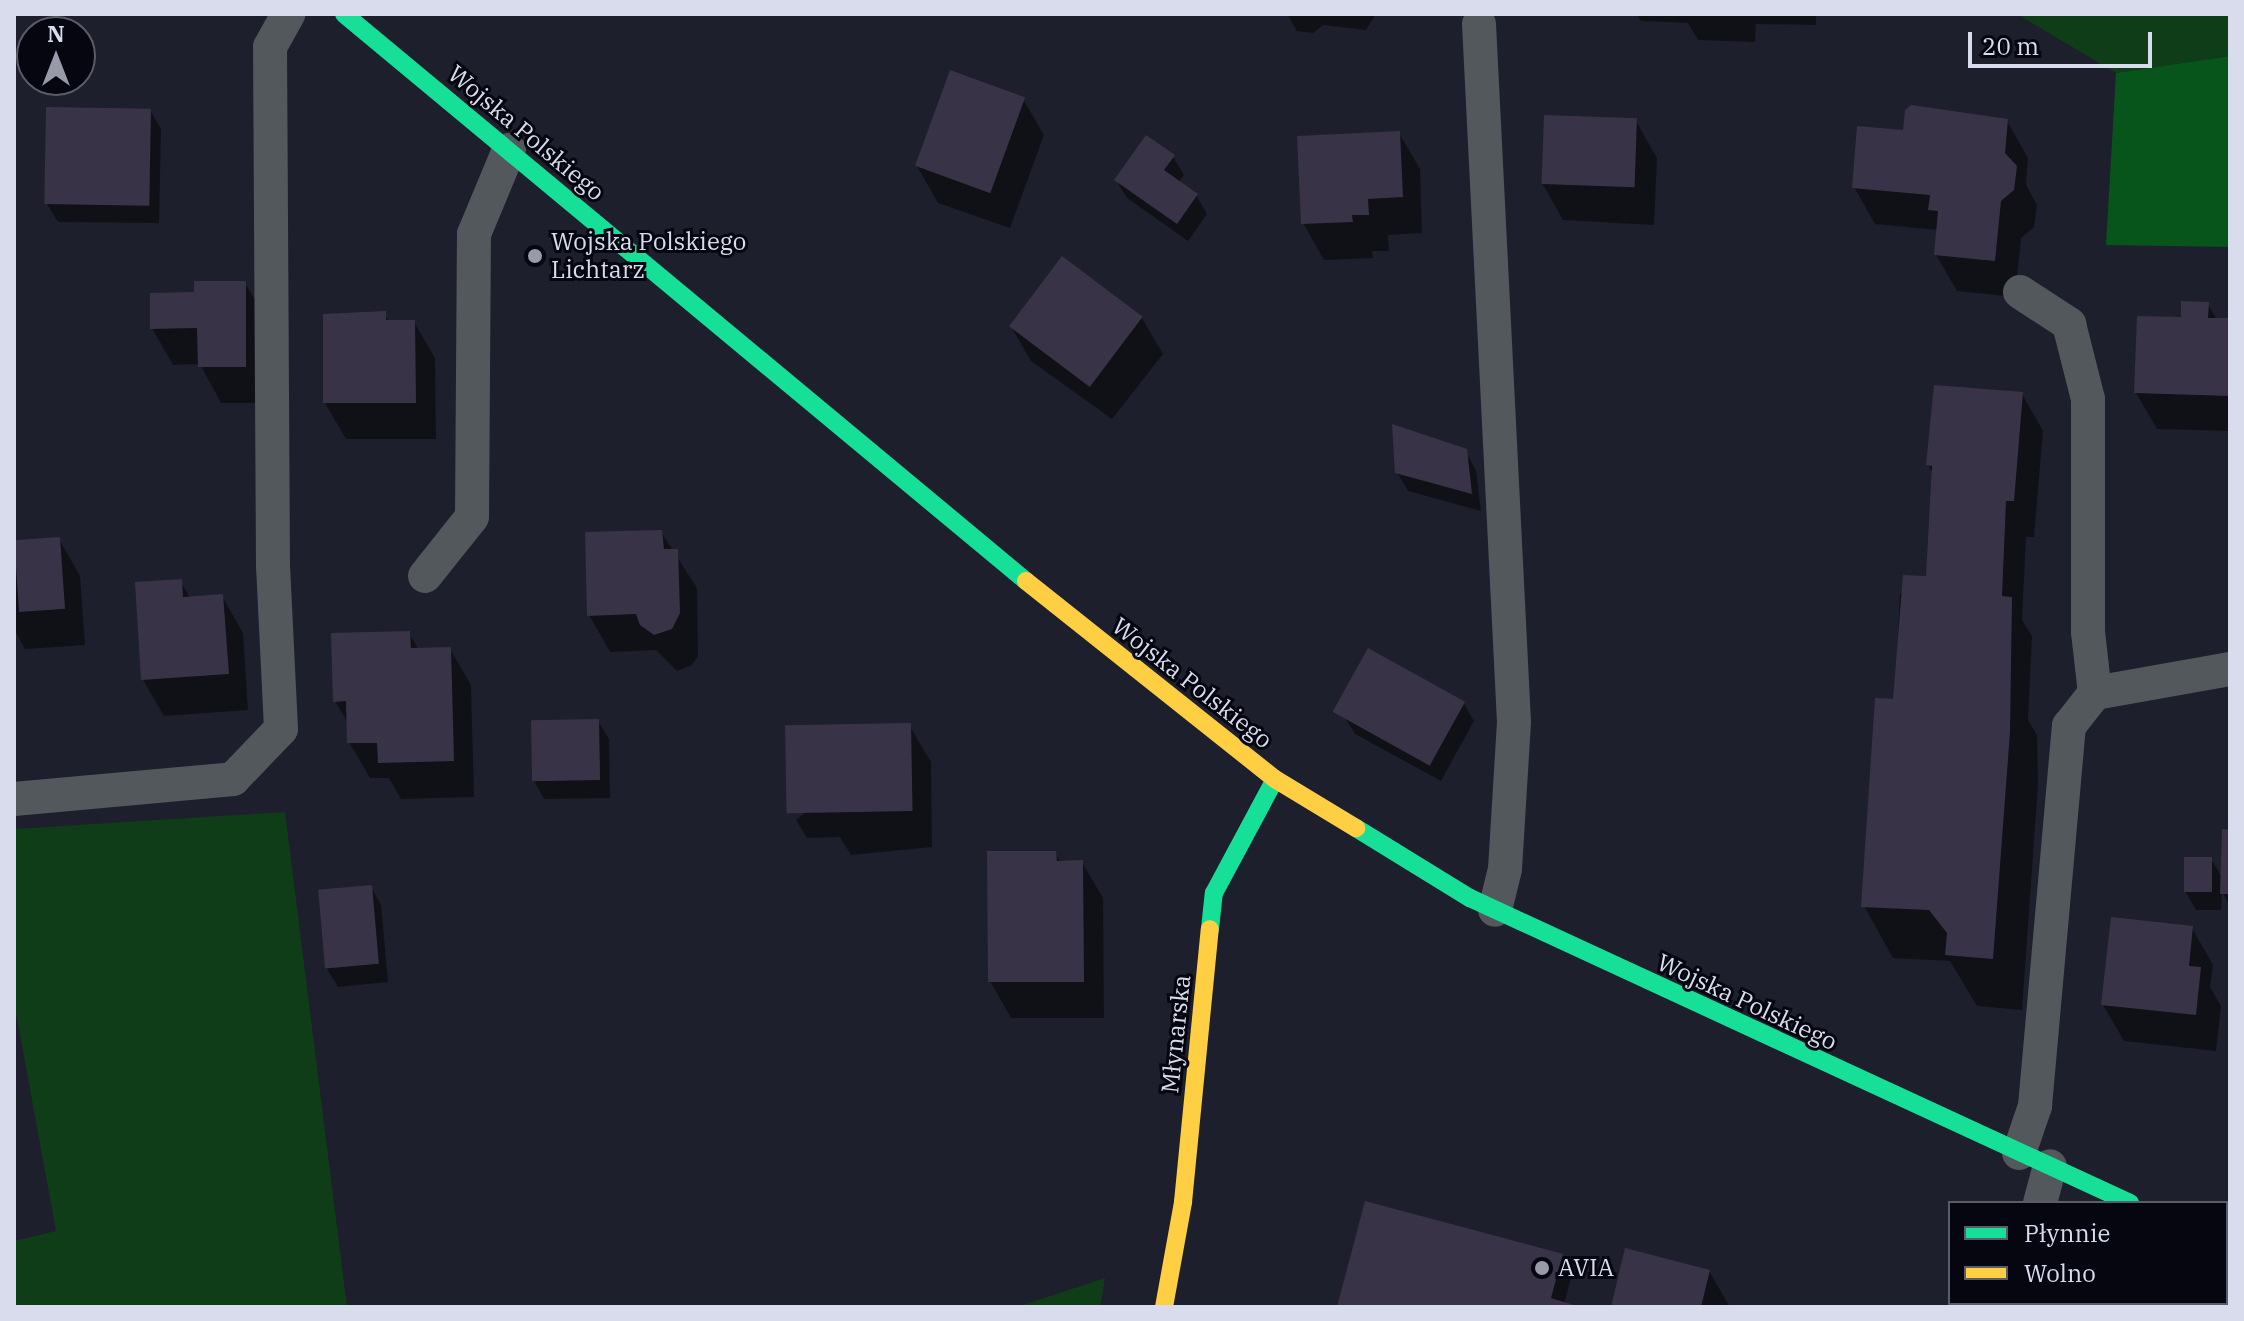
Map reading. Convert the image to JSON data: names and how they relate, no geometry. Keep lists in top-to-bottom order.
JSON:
{
  "streets": {
    "street": ["Wojska Polskiego", "Młynarska"]
  },
  "crossings": [
    ["Wojska Polskiego", "Młynarska"]
  ],
  "places": ["Wojska Polskiego Lichtarz", "AVIA"],
  "legend": ["Płynnie", "Wolno"],
  "scale_bar": "20 m",
  "north": "top"
}
